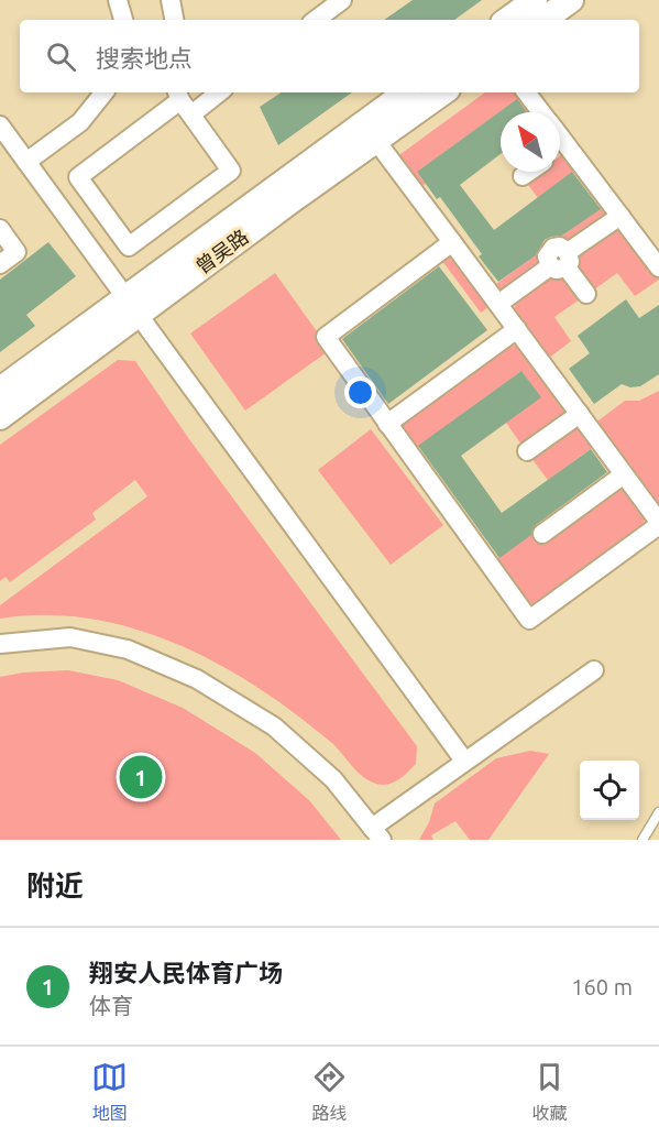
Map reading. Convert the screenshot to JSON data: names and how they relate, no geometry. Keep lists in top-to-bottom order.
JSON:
{
  "streets": {
    "street": ["曾吴路"]
  },
  "north": "top left",
  "page": {
    "search": "搜索地点",
    "pins": "1",
    "heading": "附近",
    "list": [
      {
        "mark": "1",
        "name": "翔安人民体育广场",
        "note": "体育",
        "value": "160 m"
      }
    ],
    "nav": ["地图", "路线", "收藏"]
  }
}
